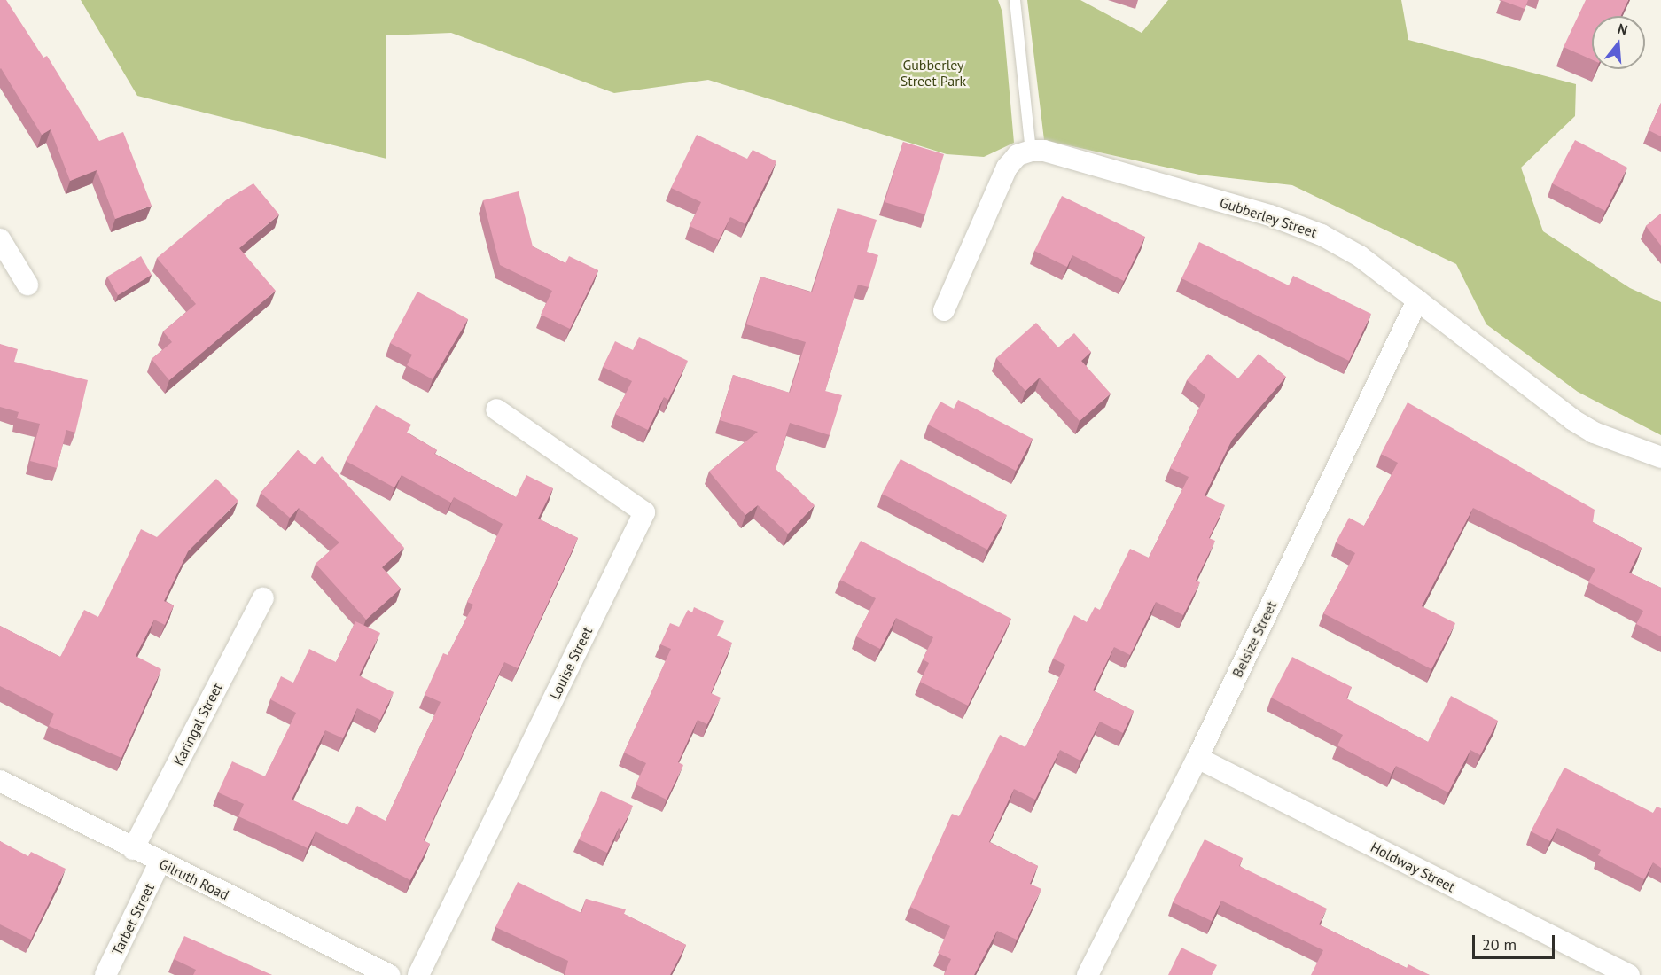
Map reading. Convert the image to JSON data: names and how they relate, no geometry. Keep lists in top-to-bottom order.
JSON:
{
  "streets": {
    "street": [
      "Gubberley Street",
      "Belsize Street",
      "Louise Street",
      "Karingal Street",
      "Holdway Street",
      "Gilruth Road",
      "Tarbet Street"
    ]
  },
  "crossings": [
    ["Gubberley Street", "Belsize Street"],
    ["Belsize Street", "Holdway Street"],
    ["Karingal Street", "Gilruth Road"],
    ["Gilruth Road", "Tarbet Street"]
  ],
  "parks": ["Gubberley Street Park"],
  "scale_bar": "20 m",
  "north": "top"
}
